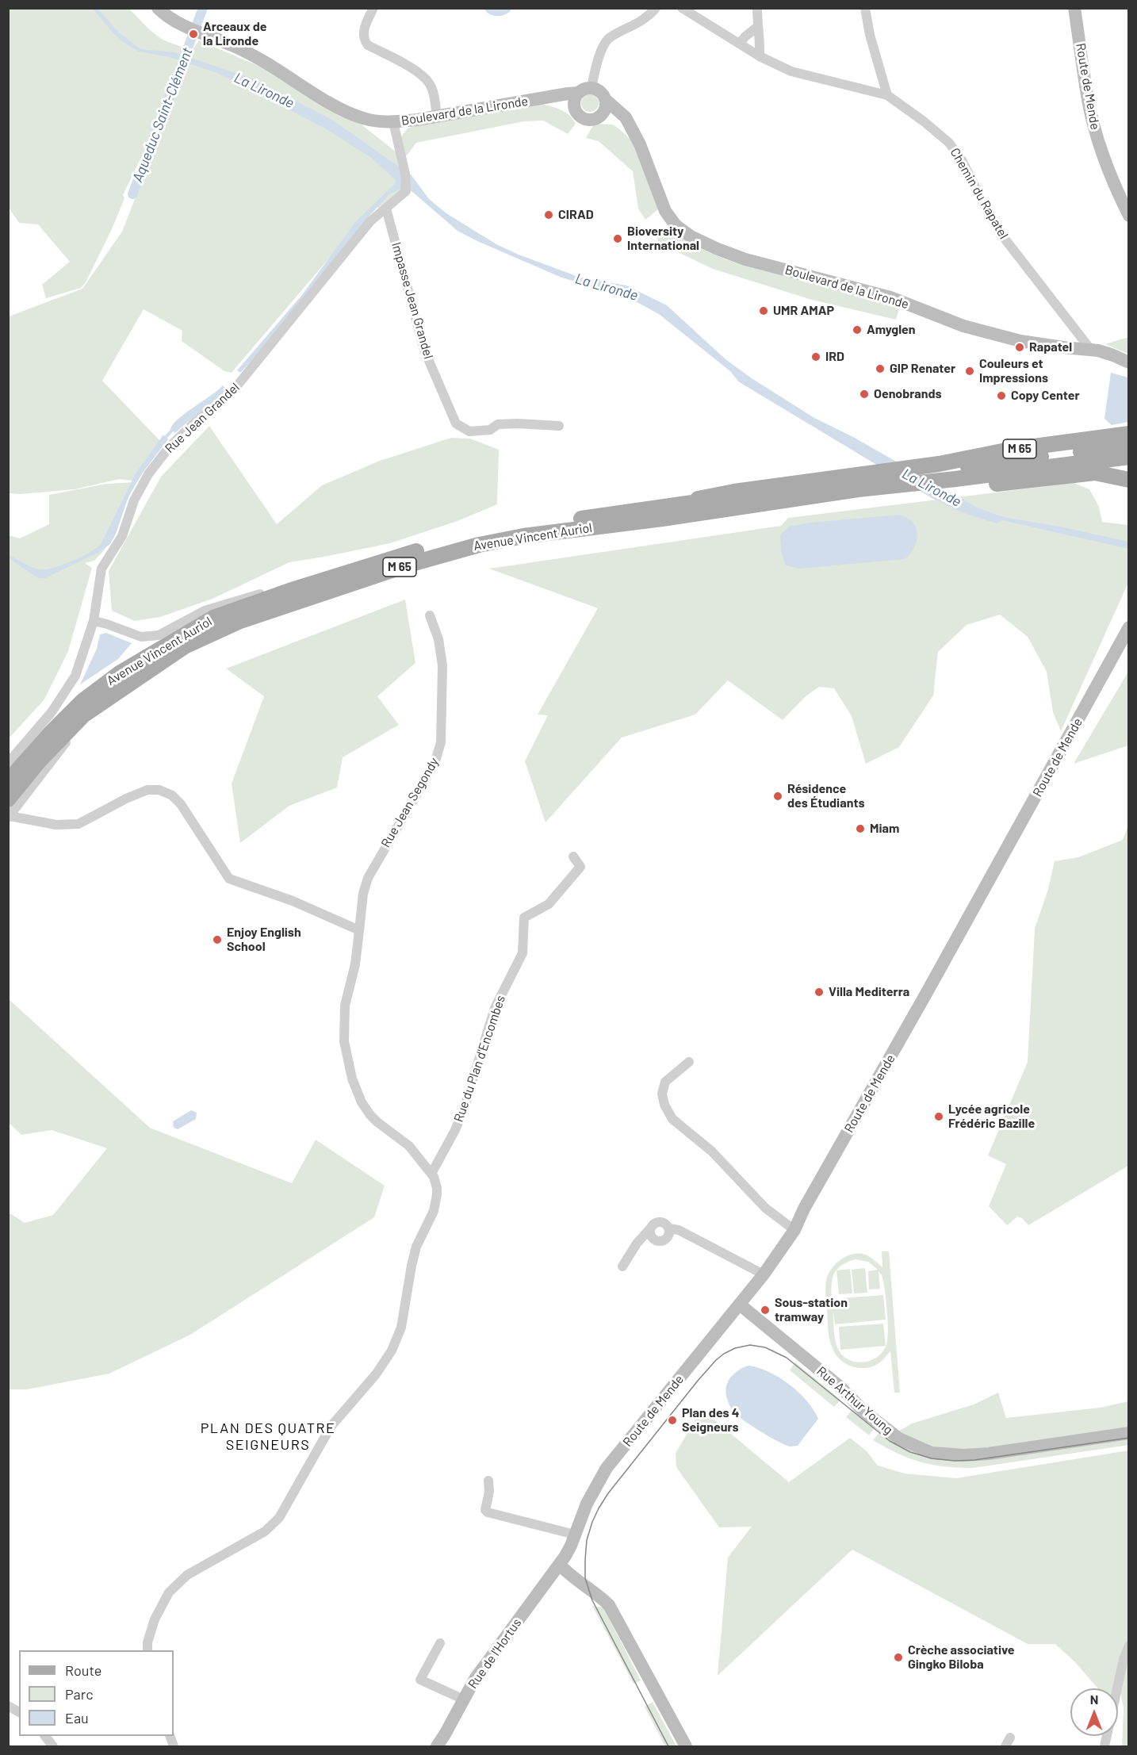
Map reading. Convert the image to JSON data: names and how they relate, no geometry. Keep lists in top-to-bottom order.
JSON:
{
  "streets": {
    "main road": ["M 65", "Avenue Vincent Auriol"],
    "street": [
      "Route de Mende",
      "Boulevard de la Lironde",
      "Chemin du Rapatel",
      "Impasse Jean Grandel",
      "Rue Jean Grandel",
      "Rue Jean Segondy",
      "Rue du Plan d'Encombes",
      "Rue Arthur Young",
      "Rue de l'Hortus"
    ]
  },
  "crossings": [
    ["Route de Mende", "Rue Arthur Young"],
    ["Route de Mende", "Rue de l'Hortus"],
    ["Boulevard de la Lironde", "Chemin du Rapatel"],
    ["Boulevard de la Lironde", "Rue Jean Grandel"],
    ["Impasse Jean Grandel", "Rue Jean Grandel"],
    ["Rue Jean Grandel", "Avenue Vincent Auriol"],
    ["M 65", "Avenue Vincent Auriol"],
    ["Rue Jean Segondy", "Rue du Plan d'Encombes"]
  ],
  "districts": ["PLAN DES QUATRE SEIGNEURS"],
  "water": ["La Lironde", "Aqueduc Saint-Clément"],
  "places": [
    "Arceaux de la Lironde",
    "CIRAD",
    "Bioversity International",
    "UMR AMAP",
    "Amyglen",
    "Rapatel",
    "IRD",
    "GIP Renater",
    "Couleurs et Impressions",
    "Oenobrands",
    "Copy Center",
    "Résidence des Étudiants",
    "Miam",
    "Enjoy English School",
    "Villa Mediterra",
    "Lycée agricole Frédéric Bazille",
    "Sous-station tramway",
    "Plan des 4 Seigneurs",
    "Crèche associative Gingko Biloba"
  ],
  "legend": ["Route", "Parc", "Eau"],
  "north": "top"
}
